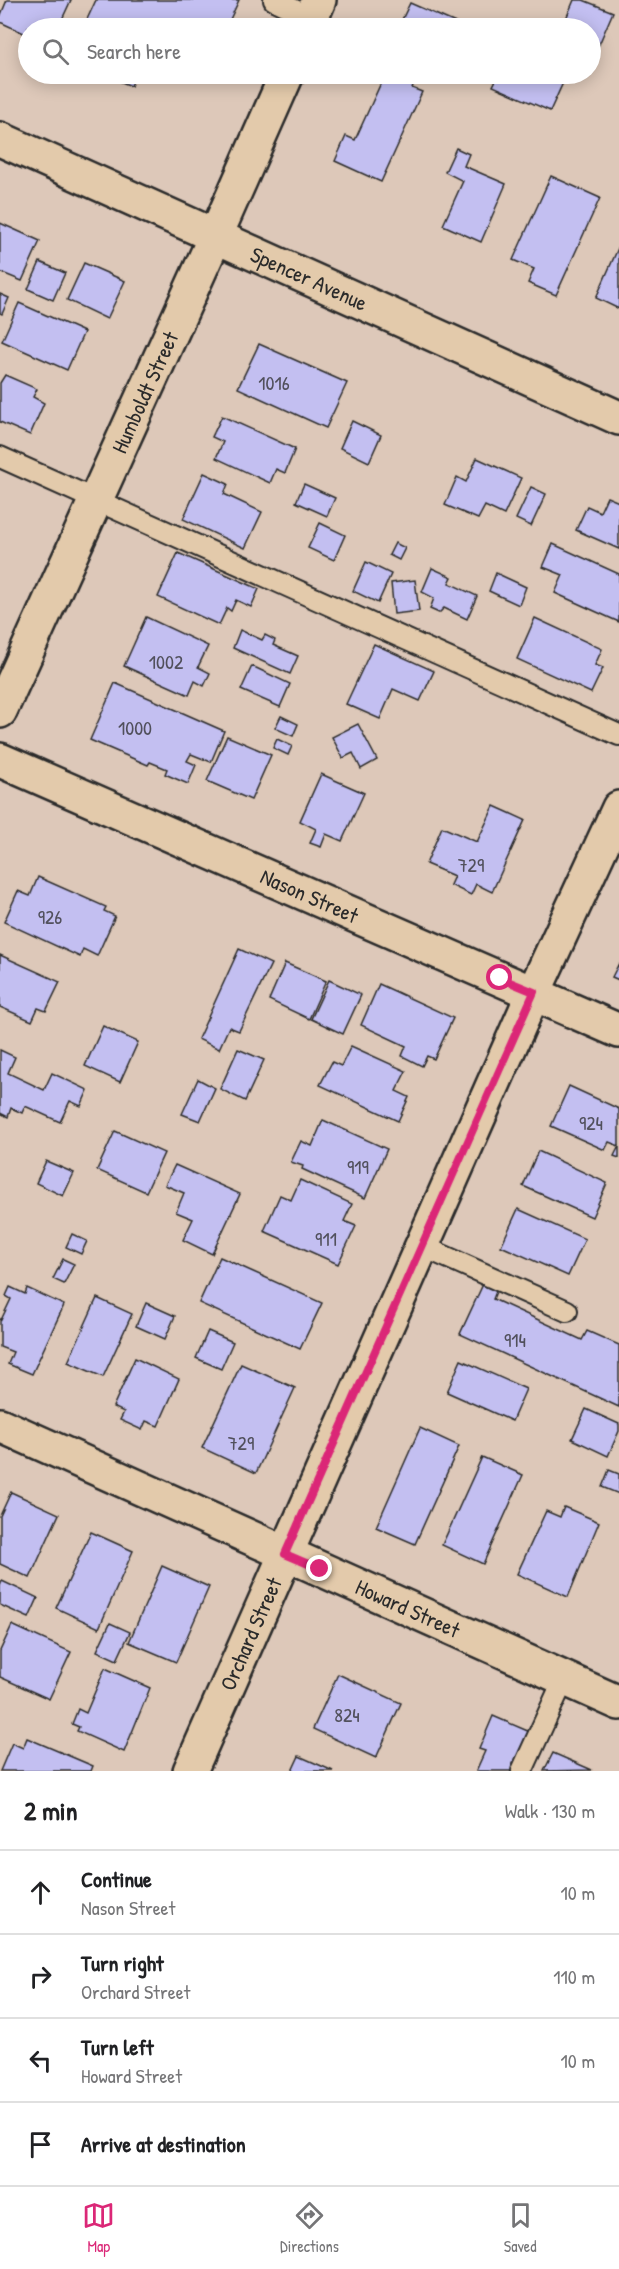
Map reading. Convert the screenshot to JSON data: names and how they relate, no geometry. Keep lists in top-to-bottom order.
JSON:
{
  "streets": {
    "street": [
      "Spencer Avenue",
      "Humboldt Street",
      "Nason Street",
      "Howard Street",
      "Orchard Street"
    ]
  },
  "crossings": [
    ["Spencer Avenue", "Humboldt Street"],
    ["Nason Street", "Orchard Street"],
    ["Howard Street", "Orchard Street"]
  ],
  "house_numbers": [
    "1016",
    "1002",
    "1000",
    "729",
    "926",
    "924",
    "919",
    "911",
    "914",
    "729",
    "824"
  ],
  "page": {
    "search": "Search here",
    "heading": ["2 min", "Walk · 130 m"],
    "list": [
      ["Continue", "Nason Street", "10 m"],
      ["Turn right", "Orchard Street", "110 m"],
      ["Turn left", "Howard Street", "10 m"],
      "Arrive at destination"
    ],
    "nav": ["Map", "Directions", "Saved"]
  }
}
